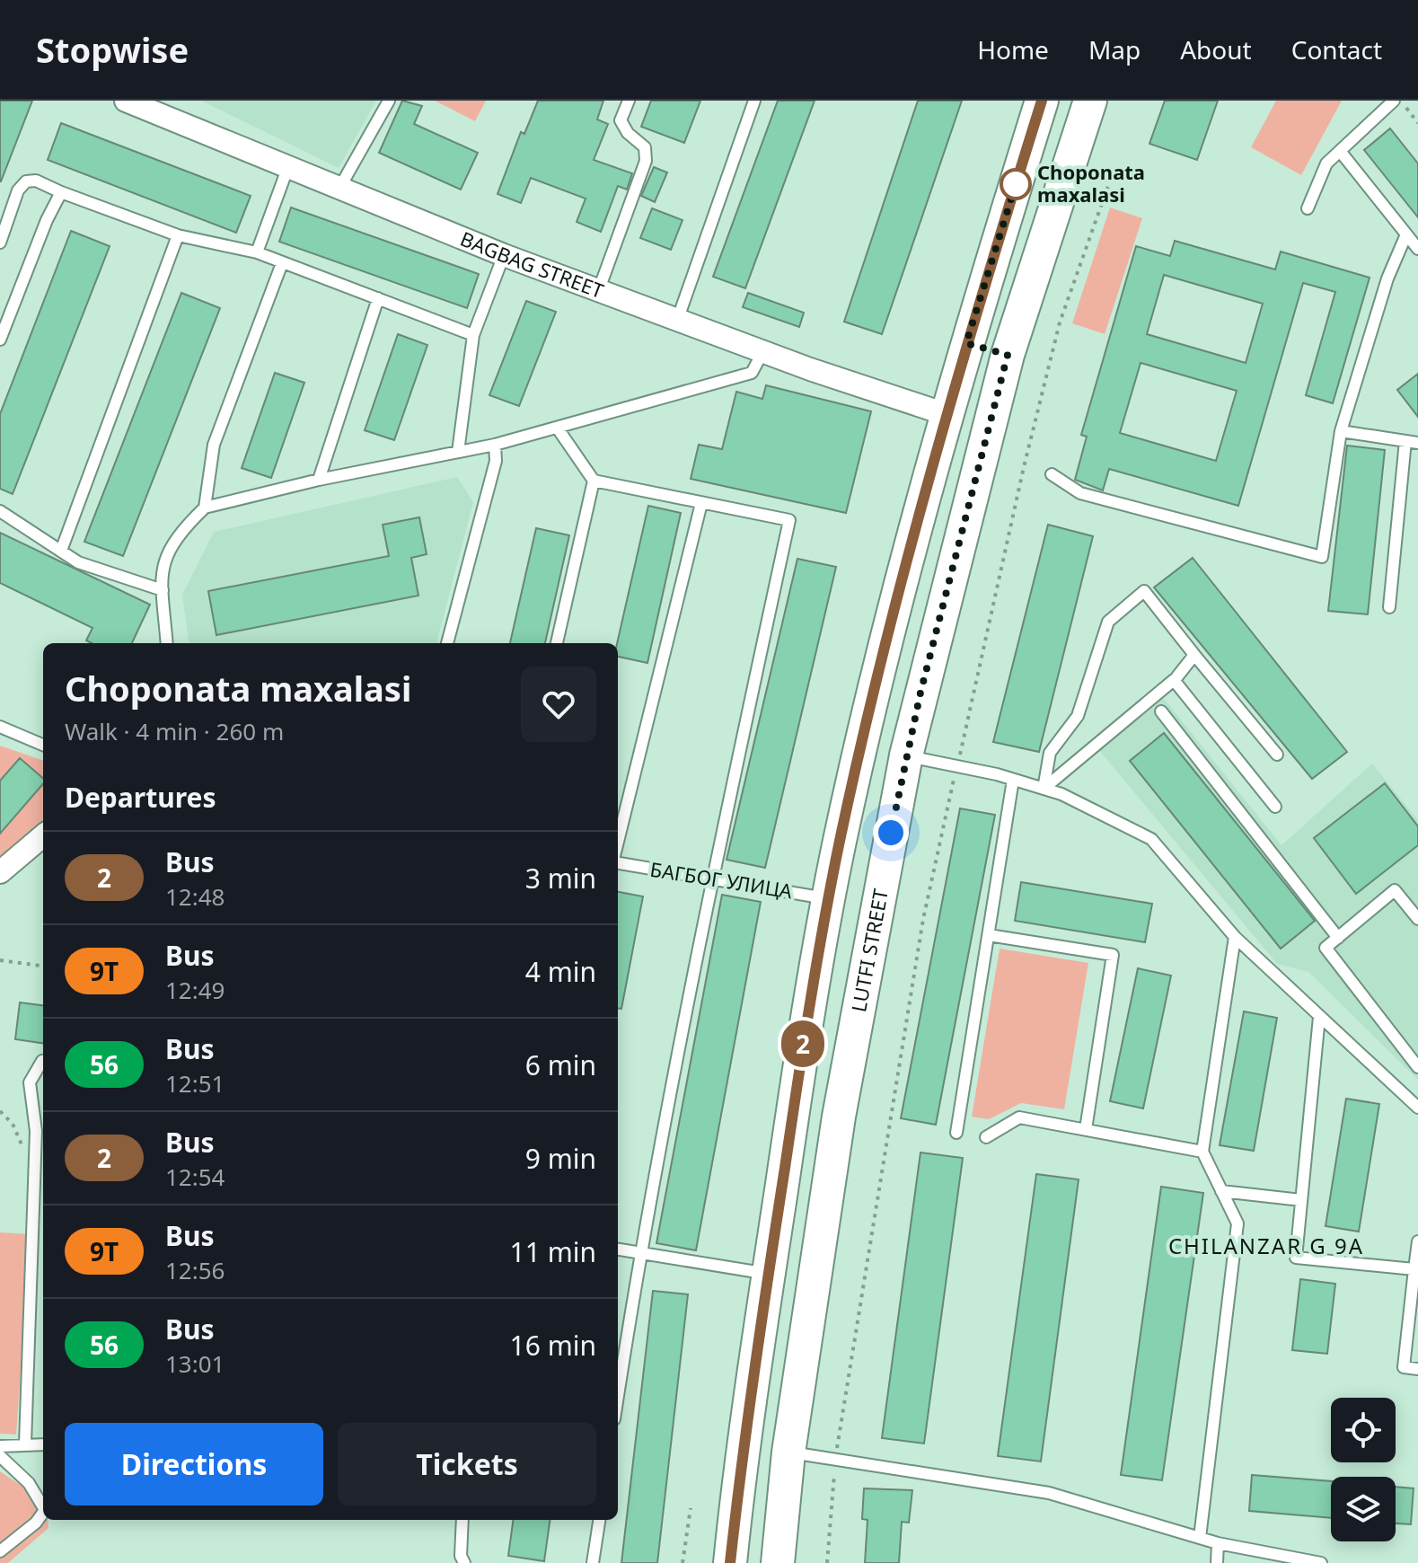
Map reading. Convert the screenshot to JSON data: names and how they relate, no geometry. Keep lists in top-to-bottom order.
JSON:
{
  "streets": {
    "main road": ["LUTFI STREET"],
    "street": ["BAGBAG STREET"],
    "lane": ["БАГБОГ УЛИЦА"]
  },
  "districts": ["CHILANZAR G 9A"],
  "places": ["Choponata maxalasi"],
  "lines": ["bus line 2"],
  "page": {
    "header": "Stopwise",
    "nav": [
      "Home",
      "Map",
      "About",
      "Contact"
    ],
    "on_map": "2",
    "heading": [
      ["Choponata maxalasi", "Walk · 4 min · 260 m"],
      "Departures"
    ],
    "list": [
      {
        "mark": "2",
        "name": "Bus",
        "note": "12:48",
        "value": "3 min"
      },
      {
        "mark": "9Т",
        "name": "Bus",
        "note": "12:49",
        "value": "4 min"
      },
      {
        "mark": "56",
        "name": "Bus",
        "note": "12:51",
        "value": "6 min"
      },
      {
        "mark": "2",
        "name": "Bus",
        "note": "12:54",
        "value": "9 min"
      },
      {
        "mark": "9Т",
        "name": "Bus",
        "note": "12:56",
        "value": "11 min"
      },
      {
        "mark": "56",
        "name": "Bus",
        "note": "13:01",
        "value": "16 min"
      }
    ],
    "buttons": ["Directions", "Tickets"]
  }
}
